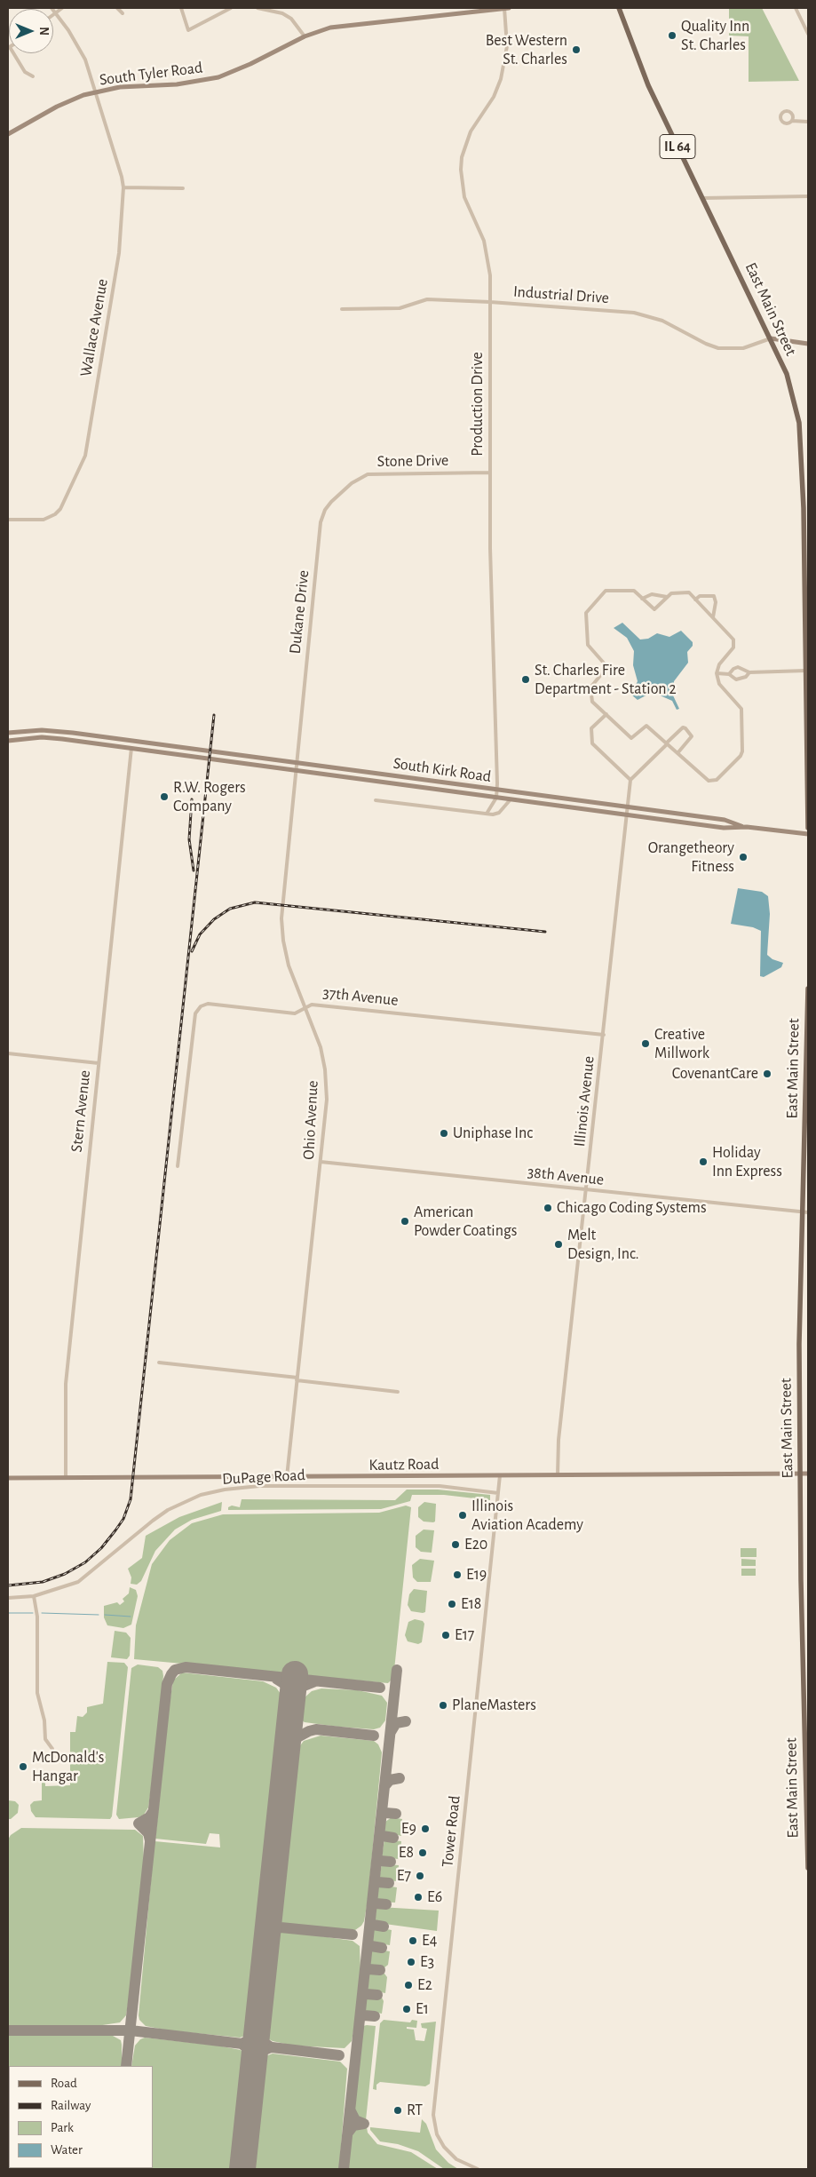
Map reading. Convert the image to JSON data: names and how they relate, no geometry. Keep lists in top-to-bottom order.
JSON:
{
  "streets": {
    "main road": [
      "South Tyler Road",
      "IL 64",
      "East Main Street",
      "South Kirk Road",
      "Kautz Road"
    ],
    "street": [
      "Industrial Drive",
      "Wallace Avenue",
      "Production Drive",
      "Stone Drive",
      "Dukane Drive",
      "37th Avenue",
      "Illinois Avenue",
      "Stern Avenue",
      "Ohio Avenue",
      "38th Avenue",
      "DuPage Road",
      "Tower Road"
    ]
  },
  "crossings": [
    ["South Tyler Road", "Wallace Avenue"],
    ["South Tyler Road", "Production Drive"],
    ["Industrial Drive", "East Main Street"],
    ["Industrial Drive", "Production Drive"],
    ["East Main Street", "38th Avenue"],
    ["East Main Street", "Kautz Road"],
    ["Production Drive", "Stone Drive"],
    ["Production Drive", "South Kirk Road"],
    ["Stone Drive", "Dukane Drive"],
    ["Dukane Drive", "South Kirk Road"],
    ["Dukane Drive", "Ohio Avenue"],
    ["South Kirk Road", "Illinois Avenue"],
    ["South Kirk Road", "Stern Avenue"],
    ["South Kirk Road", "Ohio Avenue"],
    ["37th Avenue", "Illinois Avenue"],
    ["37th Avenue", "Ohio Avenue"],
    ["Illinois Avenue", "38th Avenue"],
    ["Illinois Avenue", "Kautz Road"],
    ["Stern Avenue", "Kautz Road"],
    ["Ohio Avenue", "38th Avenue"],
    ["Ohio Avenue", "Kautz Road"],
    ["Kautz Road", "Tower Road"],
    ["DuPage Road", "Tower Road"]
  ],
  "places": [
    "Quality Inn St. Charles",
    "Best Western St. Charles",
    "St. Charles Fire Department - Station 2",
    "R.W. Rogers Company",
    "Orangetheory Fitness",
    "Creative Millwork",
    "CovenantCare",
    "Uniphase Inc",
    "Holiday Inn Express",
    "Chicago Coding Systems",
    "American Powder Coatings",
    "Melt Design, Inc.",
    "Illinois Aviation Academy",
    "E20",
    "E19",
    "E18",
    "E17",
    "PlaneMasters",
    "McDonald's Hangar",
    "E9",
    "E8",
    "E7",
    "E6",
    "E4",
    "E3",
    "E2",
    "E1",
    "RT"
  ],
  "legend": [
    "Road",
    "Railway",
    "Park",
    "Water"
  ],
  "north": "right"
}
